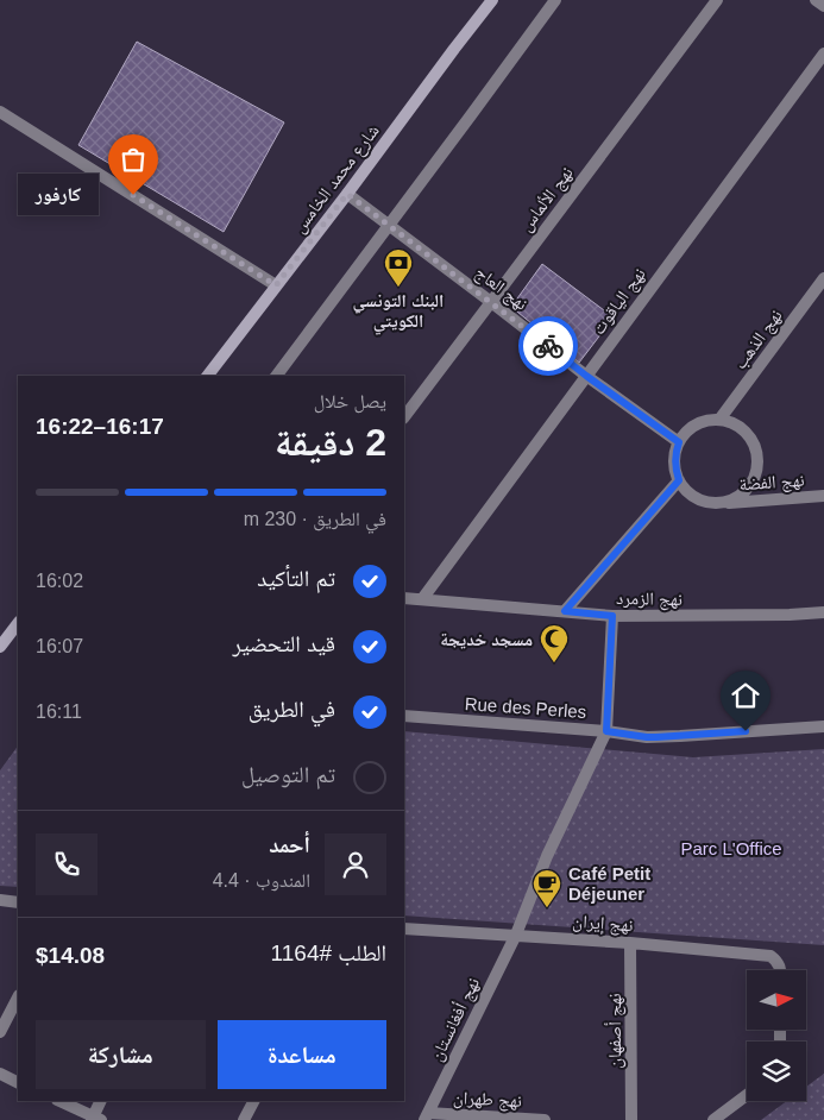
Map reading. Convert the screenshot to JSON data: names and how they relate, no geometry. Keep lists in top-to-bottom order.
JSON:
{
  "streets": {
    "main road": ["شارع محمد الخامس"],
    "street": [
      "نهج الألماس",
      "نهج العاج",
      "نهج الياقوت",
      "نهج الذهب",
      "نهج الفضة",
      "نهج الزمرد",
      "Rue des Perles",
      "نهج إيران",
      "نهج أفغانستان",
      "نهج أصفهان",
      "نهج طهران"
    ]
  },
  "crossings": [
    ["شارع محمد الخامس", "نهج العاج"],
    ["نهج الألماس", "نهج العاج"],
    ["نهج العاج", "نهج الياقوت"],
    ["نهج العاج", "نهج الذهب"],
    ["نهج العاج", "نهج الفضة"],
    ["نهج الياقوت", "نهج الزمرد"],
    ["نهج الذهب", "نهج الفضة"],
    ["Rue des Perles", "نهج أفغانستان"],
    ["نهج إيران", "نهج أفغانستان"],
    ["نهج إيران", "نهج أصفهان"],
    ["نهج أفغانستان", "نهج طهران"]
  ],
  "parks": ["Parc L'Office"],
  "places": {
    "other": ["كارفور"],
    "bank": ["البنك التونسي الكويتي"],
    "mosque": ["مسجد خديجة"],
    "cafe": ["Café Petit Déjeuner"]
  },
  "north": "right",
  "page": {
    "bubble": "كارفور",
    "heading": ["2 دقيقة", "يصل خلال", "16:17–16:22"],
    "panel": [
      "أحمد",
      "المندوب · 4.4",
      "الطلب #1164",
      "$14.08"
    ],
    "bar": "في الطريق · 230 m",
    "list": [
      ["تم التأكيد", "16:02"],
      ["قيد التحضير", "16:07"],
      ["في الطريق", "16:11"],
      "تم التوصيل"
    ],
    "buttons": ["مساعدة", "مشاركة"]
  }
}
